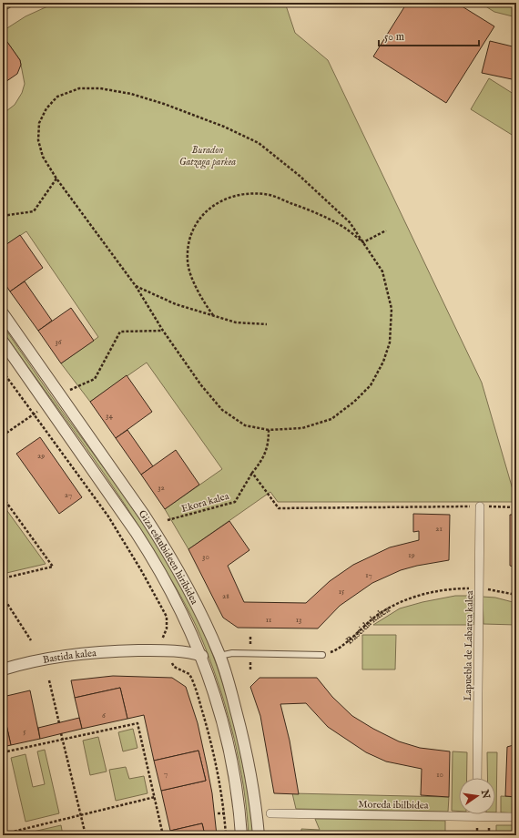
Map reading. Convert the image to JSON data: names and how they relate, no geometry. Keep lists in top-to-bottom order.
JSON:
{
  "streets": {
    "street": [
      "Giza eskubideen hiribidea",
      "Bastida kalea",
      "Lapuebla de Labarca kalea",
      "Moreda ibilbidea"
    ],
    "path": ["Ekora kalea"]
  },
  "crossings": [
    ["Giza eskubideen hiribidea", "Bastida kalea"],
    ["Bastida kalea", "Lapuebla de Labarca kalea"]
  ],
  "parks": ["Buradon Gatzaga parkea"],
  "house_numbers": [
    "36",
    "34",
    "29",
    "32",
    "27",
    "21",
    "19",
    "30",
    "17",
    "15",
    "28",
    "11",
    "13",
    "6",
    "5",
    "7",
    "10"
  ],
  "scale_bar": "50 m",
  "north": "right"
}
